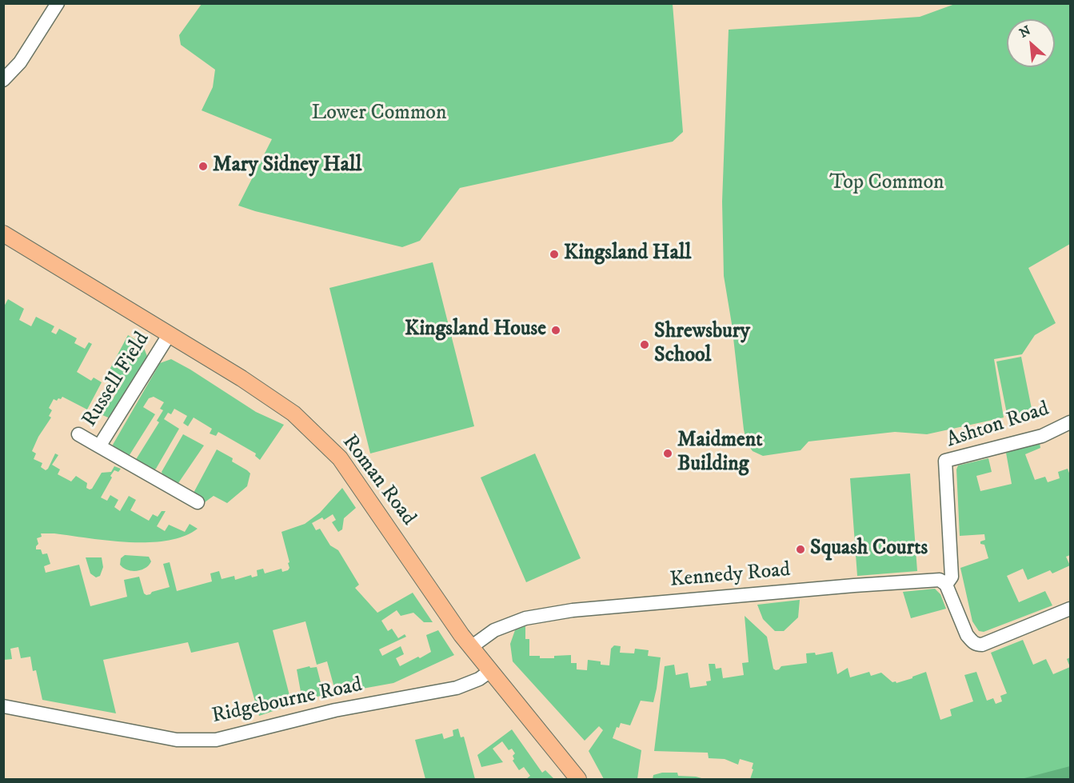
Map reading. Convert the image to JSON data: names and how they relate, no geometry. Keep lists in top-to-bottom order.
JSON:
{
  "streets": {
    "main road": ["Roman Road"],
    "street": [
      "Russell Field",
      "Ashton Road",
      "Kennedy Road",
      "Ridgebourne Road"
    ]
  },
  "crossings": [
    ["Russell Field", "Roman Road"],
    ["Ashton Road", "Kennedy Road"],
    ["Roman Road", "Kennedy Road"],
    ["Roman Road", "Ridgebourne Road"]
  ],
  "parks": ["Lower Common", "Top Common"],
  "places": [
    "Mary Sidney Hall",
    "Kingsland Hall",
    "Kingsland House",
    "Shrewsbury School",
    "Maidment Building",
    "Squash Courts"
  ],
  "north": "top left"
}
